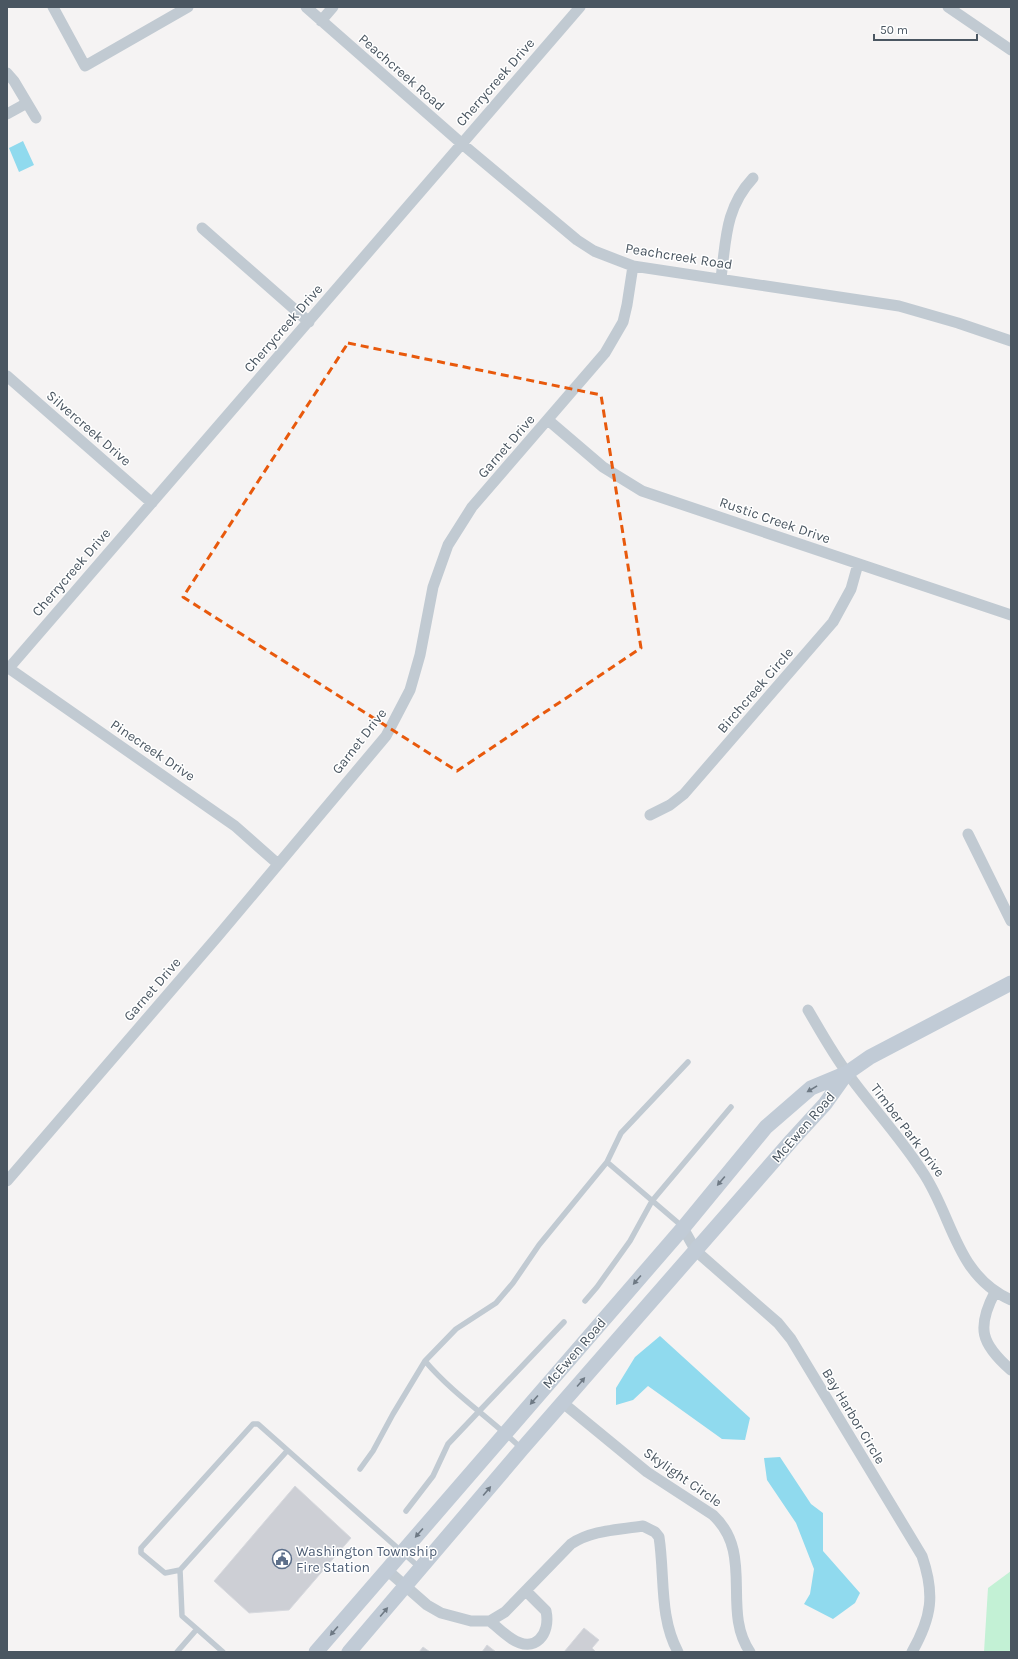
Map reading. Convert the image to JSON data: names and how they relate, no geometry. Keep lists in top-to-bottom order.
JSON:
{
  "streets": {
    "street": [
      "Peachcreek Road",
      "Cherrycreek Drive",
      "Silvercreek Drive",
      "Garnet Drive",
      "Rustic Creek Drive",
      "Birchcreek Circle",
      "Pinecreek Drive",
      "McEwen Road",
      "Timber Park Drive",
      "Bay Harbor Circle",
      "Skylight Circle"
    ]
  },
  "crossings": [
    ["Peachcreek Road", "Cherrycreek Drive"],
    ["Peachcreek Road", "Garnet Drive"],
    ["Cherrycreek Drive", "Silvercreek Drive"],
    ["Cherrycreek Drive", "Pinecreek Drive"],
    ["Garnet Drive", "Rustic Creek Drive"],
    ["Garnet Drive", "Pinecreek Drive"],
    ["Rustic Creek Drive", "Birchcreek Circle"],
    ["McEwen Road", "Timber Park Drive"],
    ["McEwen Road", "Bay Harbor Circle"],
    ["McEwen Road", "Skylight Circle"]
  ],
  "places": {
    "public building": ["Washington Township Fire Station"]
  },
  "scale_bar": "50 m"
}
